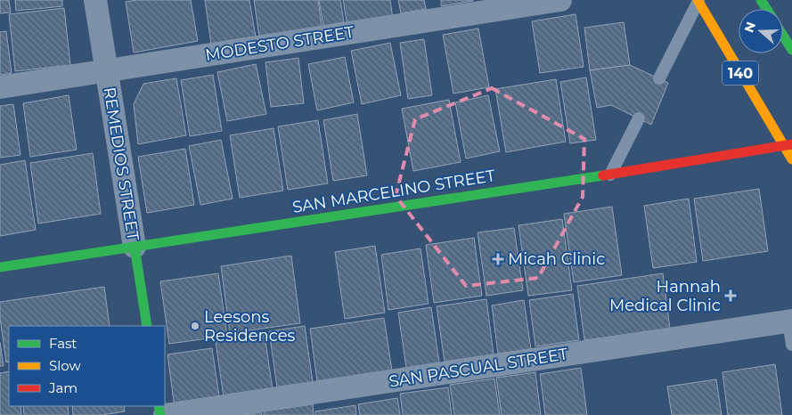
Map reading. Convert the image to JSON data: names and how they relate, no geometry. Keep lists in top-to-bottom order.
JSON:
{
  "streets": {
    "main road": ["140", "REMEDIOS STREET", "SAN MARCELINO STREET"],
    "street": ["MODESTO STREET", "SAN PASCUAL STREET"]
  },
  "crossings": [
    ["MODESTO STREET", "REMEDIOS STREET"],
    ["140", "SAN MARCELINO STREET"],
    ["REMEDIOS STREET", "SAN MARCELINO STREET"]
  ],
  "places": {
    "health": ["Micah Clinic", "Hannah Medical Clinic"],
    "other": ["Leesons Residences"]
  },
  "legend": ["Fast", "Slow", "Jam"],
  "north": "left"
}
